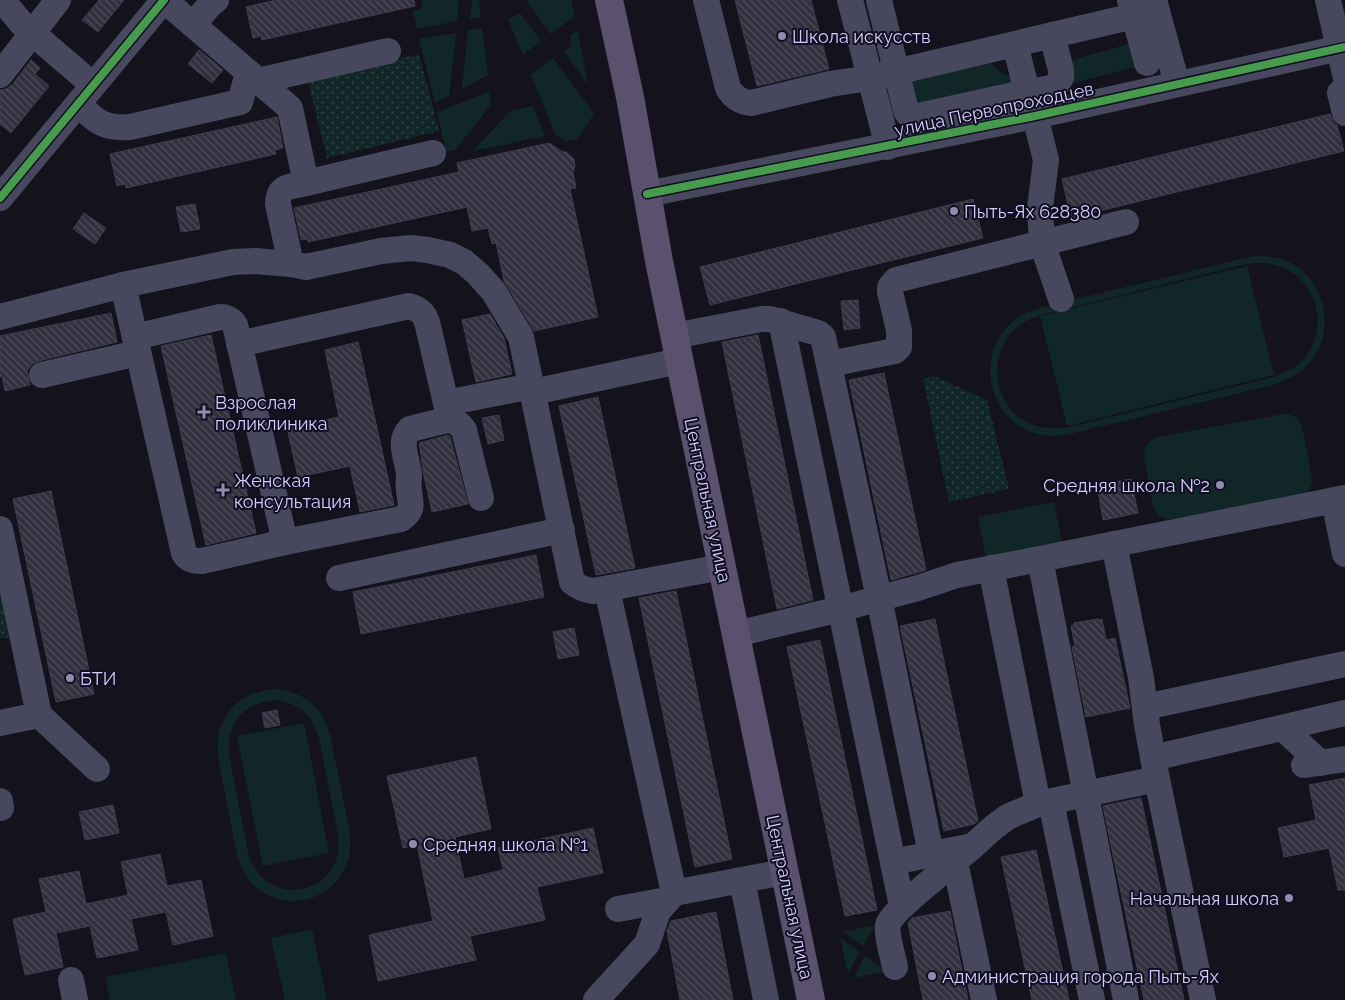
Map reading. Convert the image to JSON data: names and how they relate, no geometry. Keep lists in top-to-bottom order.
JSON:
{
  "streets": {
    "main road": ["Центральная улица"],
    "street": ["улица Первопроходцев"]
  },
  "crossings": [
    ["улица Первопроходцев", "Центральная улица"]
  ],
  "places": {
    "other": [
      "Школа искусств",
      "Пыть-Ях 628380",
      "Средняя школа №2",
      "БТИ",
      "Средняя школа №1",
      "Начальная школа",
      "Администрация города Пыть-Ях"
    ],
    "health": ["Взрослая поликлиника", "Женская консультация"]
  }
}
